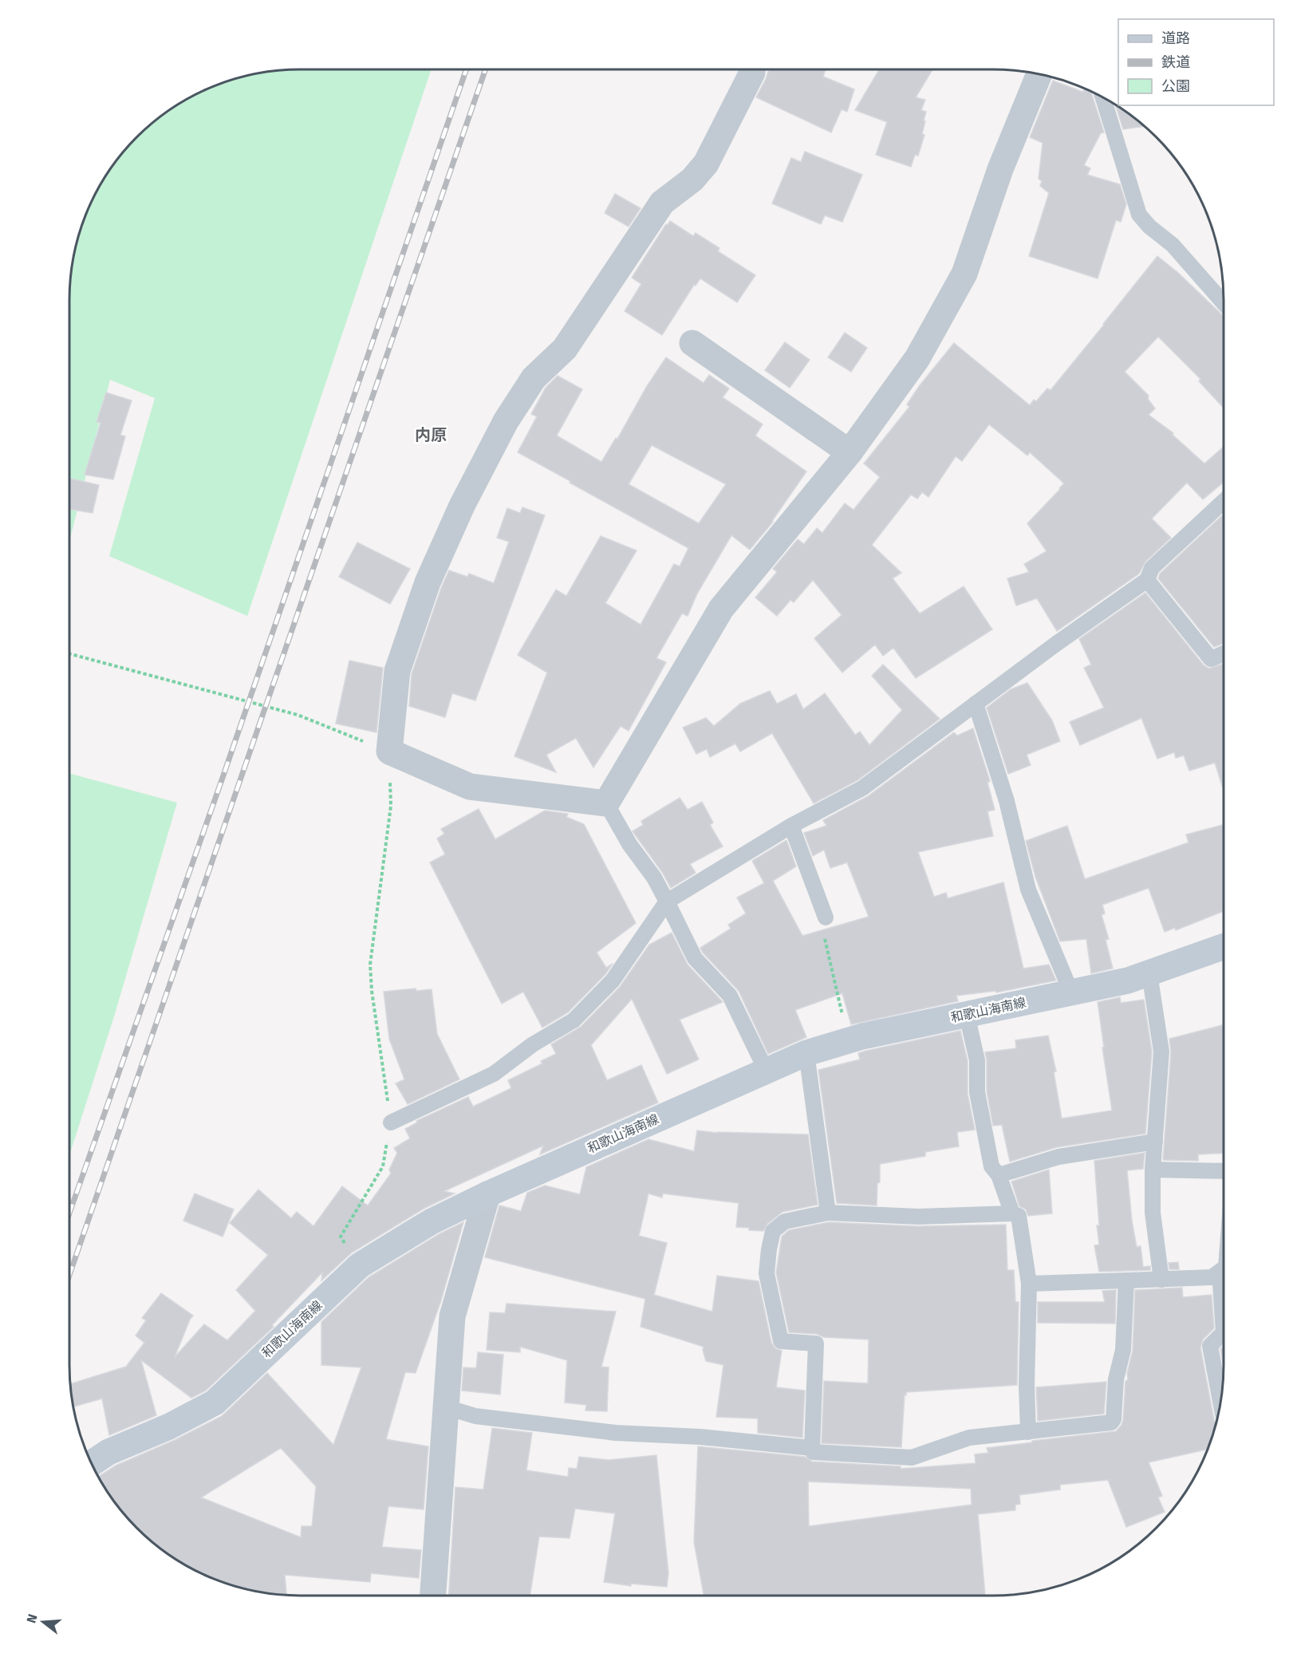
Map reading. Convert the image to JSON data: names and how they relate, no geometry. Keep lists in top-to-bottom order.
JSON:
{
  "streets": {
    "main road": ["和歌山海南線"]
  },
  "districts": ["内原"],
  "legend": ["道路", "鉄道", "公園"],
  "north": "left"
}
